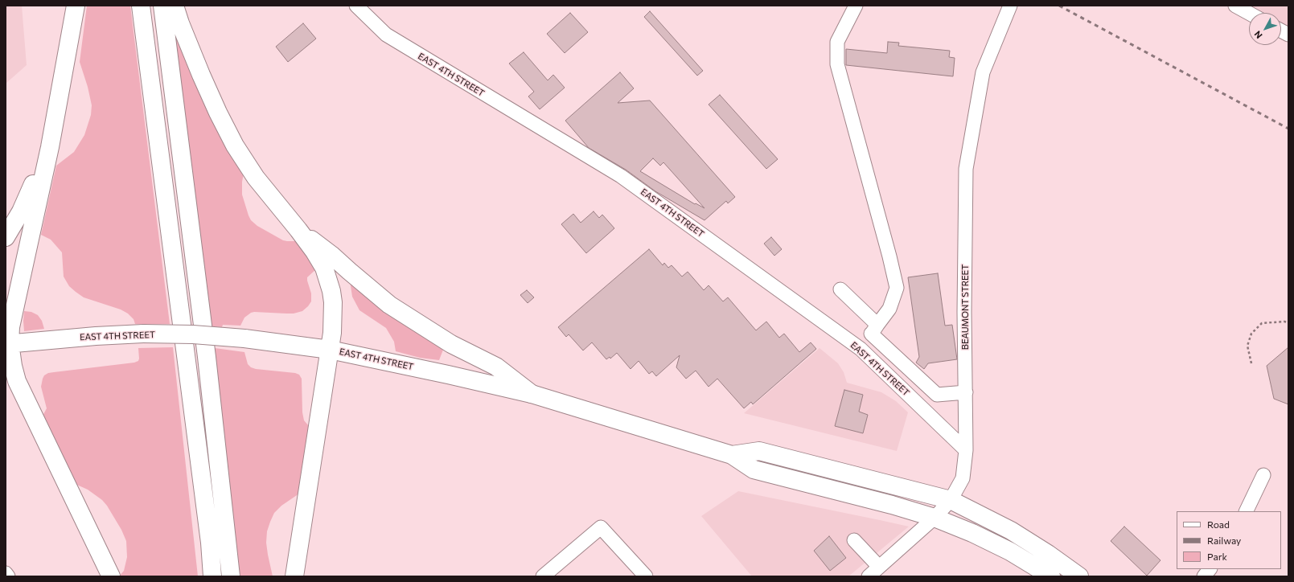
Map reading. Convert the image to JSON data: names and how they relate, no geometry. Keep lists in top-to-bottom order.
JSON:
{
  "streets": {
    "main road": ["EAST 4TH STREET"],
    "street": ["BEAUMONT STREET"]
  },
  "crossings": [
    ["EAST 4TH STREET", "BEAUMONT STREET"]
  ],
  "legend": ["Road", "Railway", "Park"],
  "north": "bottom left"
}
